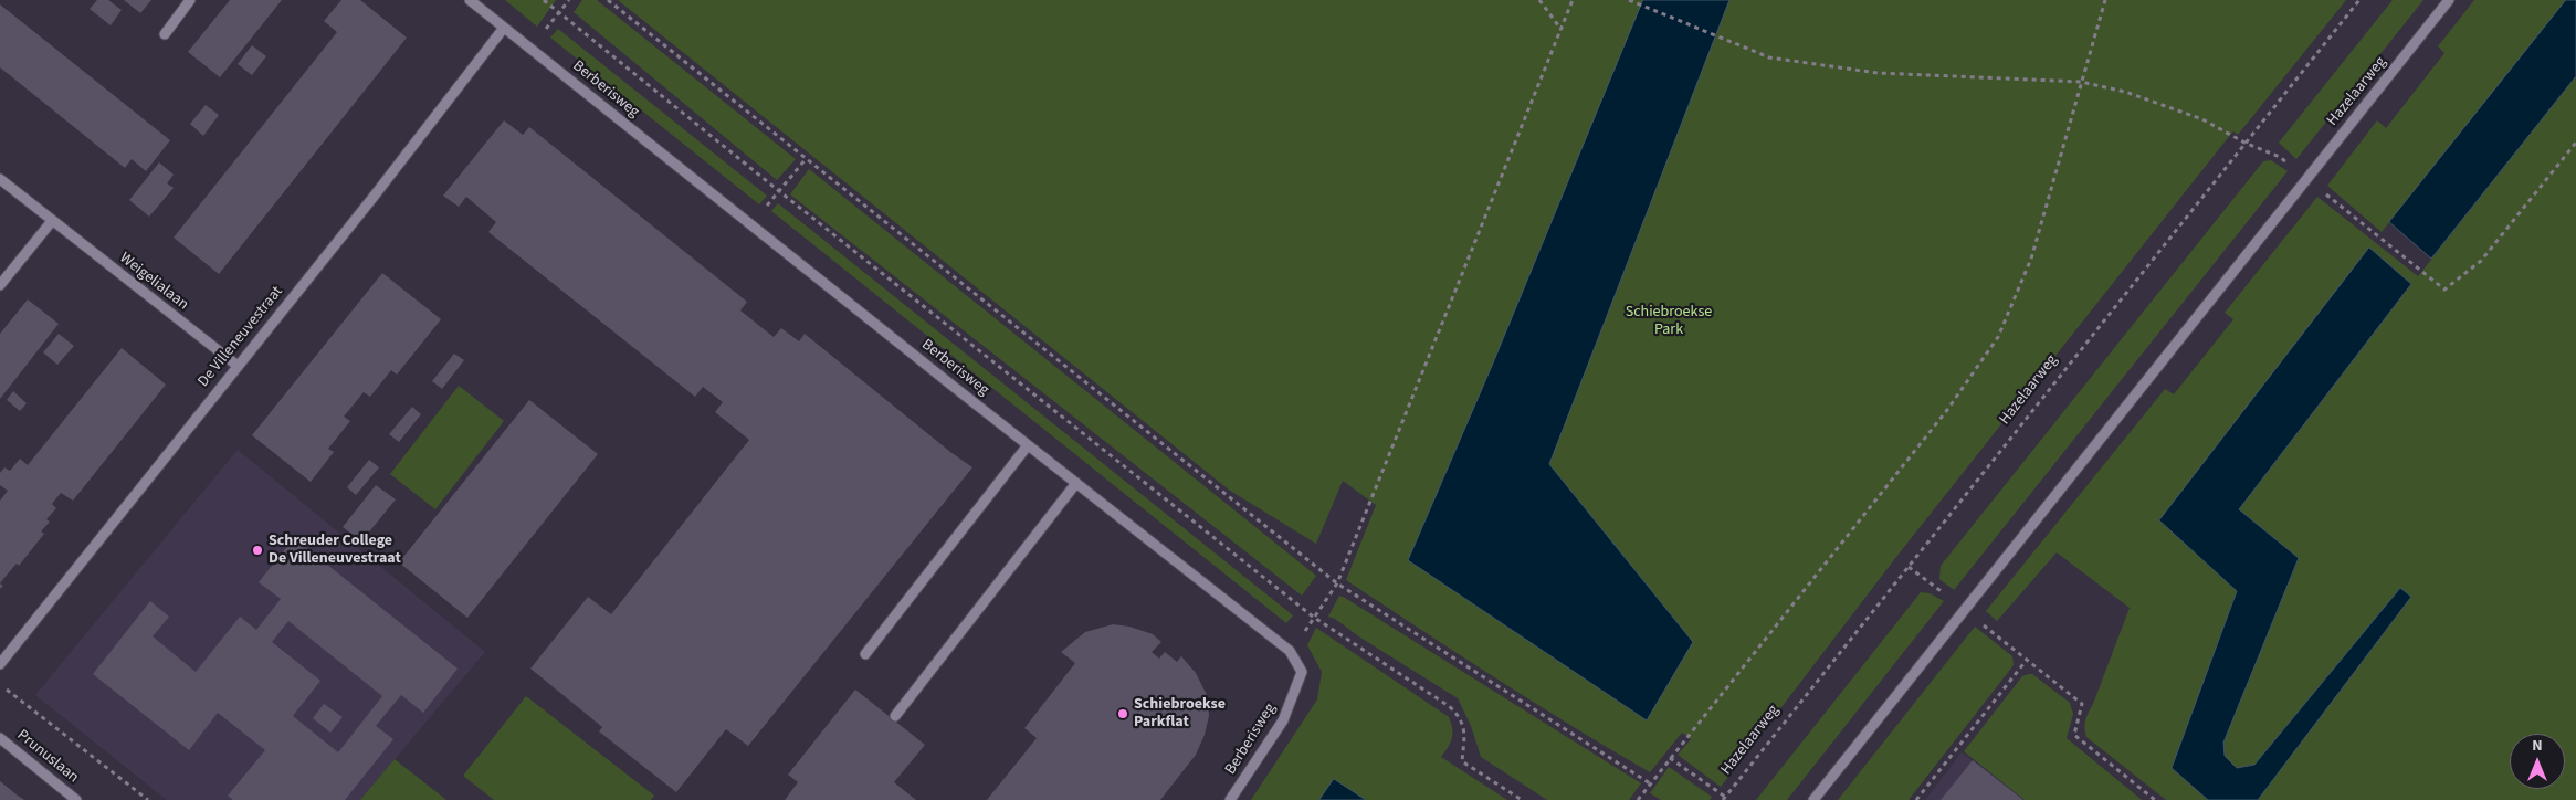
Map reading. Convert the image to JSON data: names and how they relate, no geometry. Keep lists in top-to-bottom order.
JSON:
{
  "streets": {
    "street": [
      "Berberisweg",
      "Hazelaarweg",
      "Weigelialaan",
      "De Villeneuvestraat",
      "Prunuslaan"
    ]
  },
  "crossings": [
    ["Berberisweg", "De Villeneuvestraat"],
    ["Weigelialaan", "De Villeneuvestraat"]
  ],
  "parks": ["Schiebroekse Park"],
  "places": ["Schreuder College De Villeneuvestraat", "Schiebroekse Parkflat"],
  "north": "top"
}
